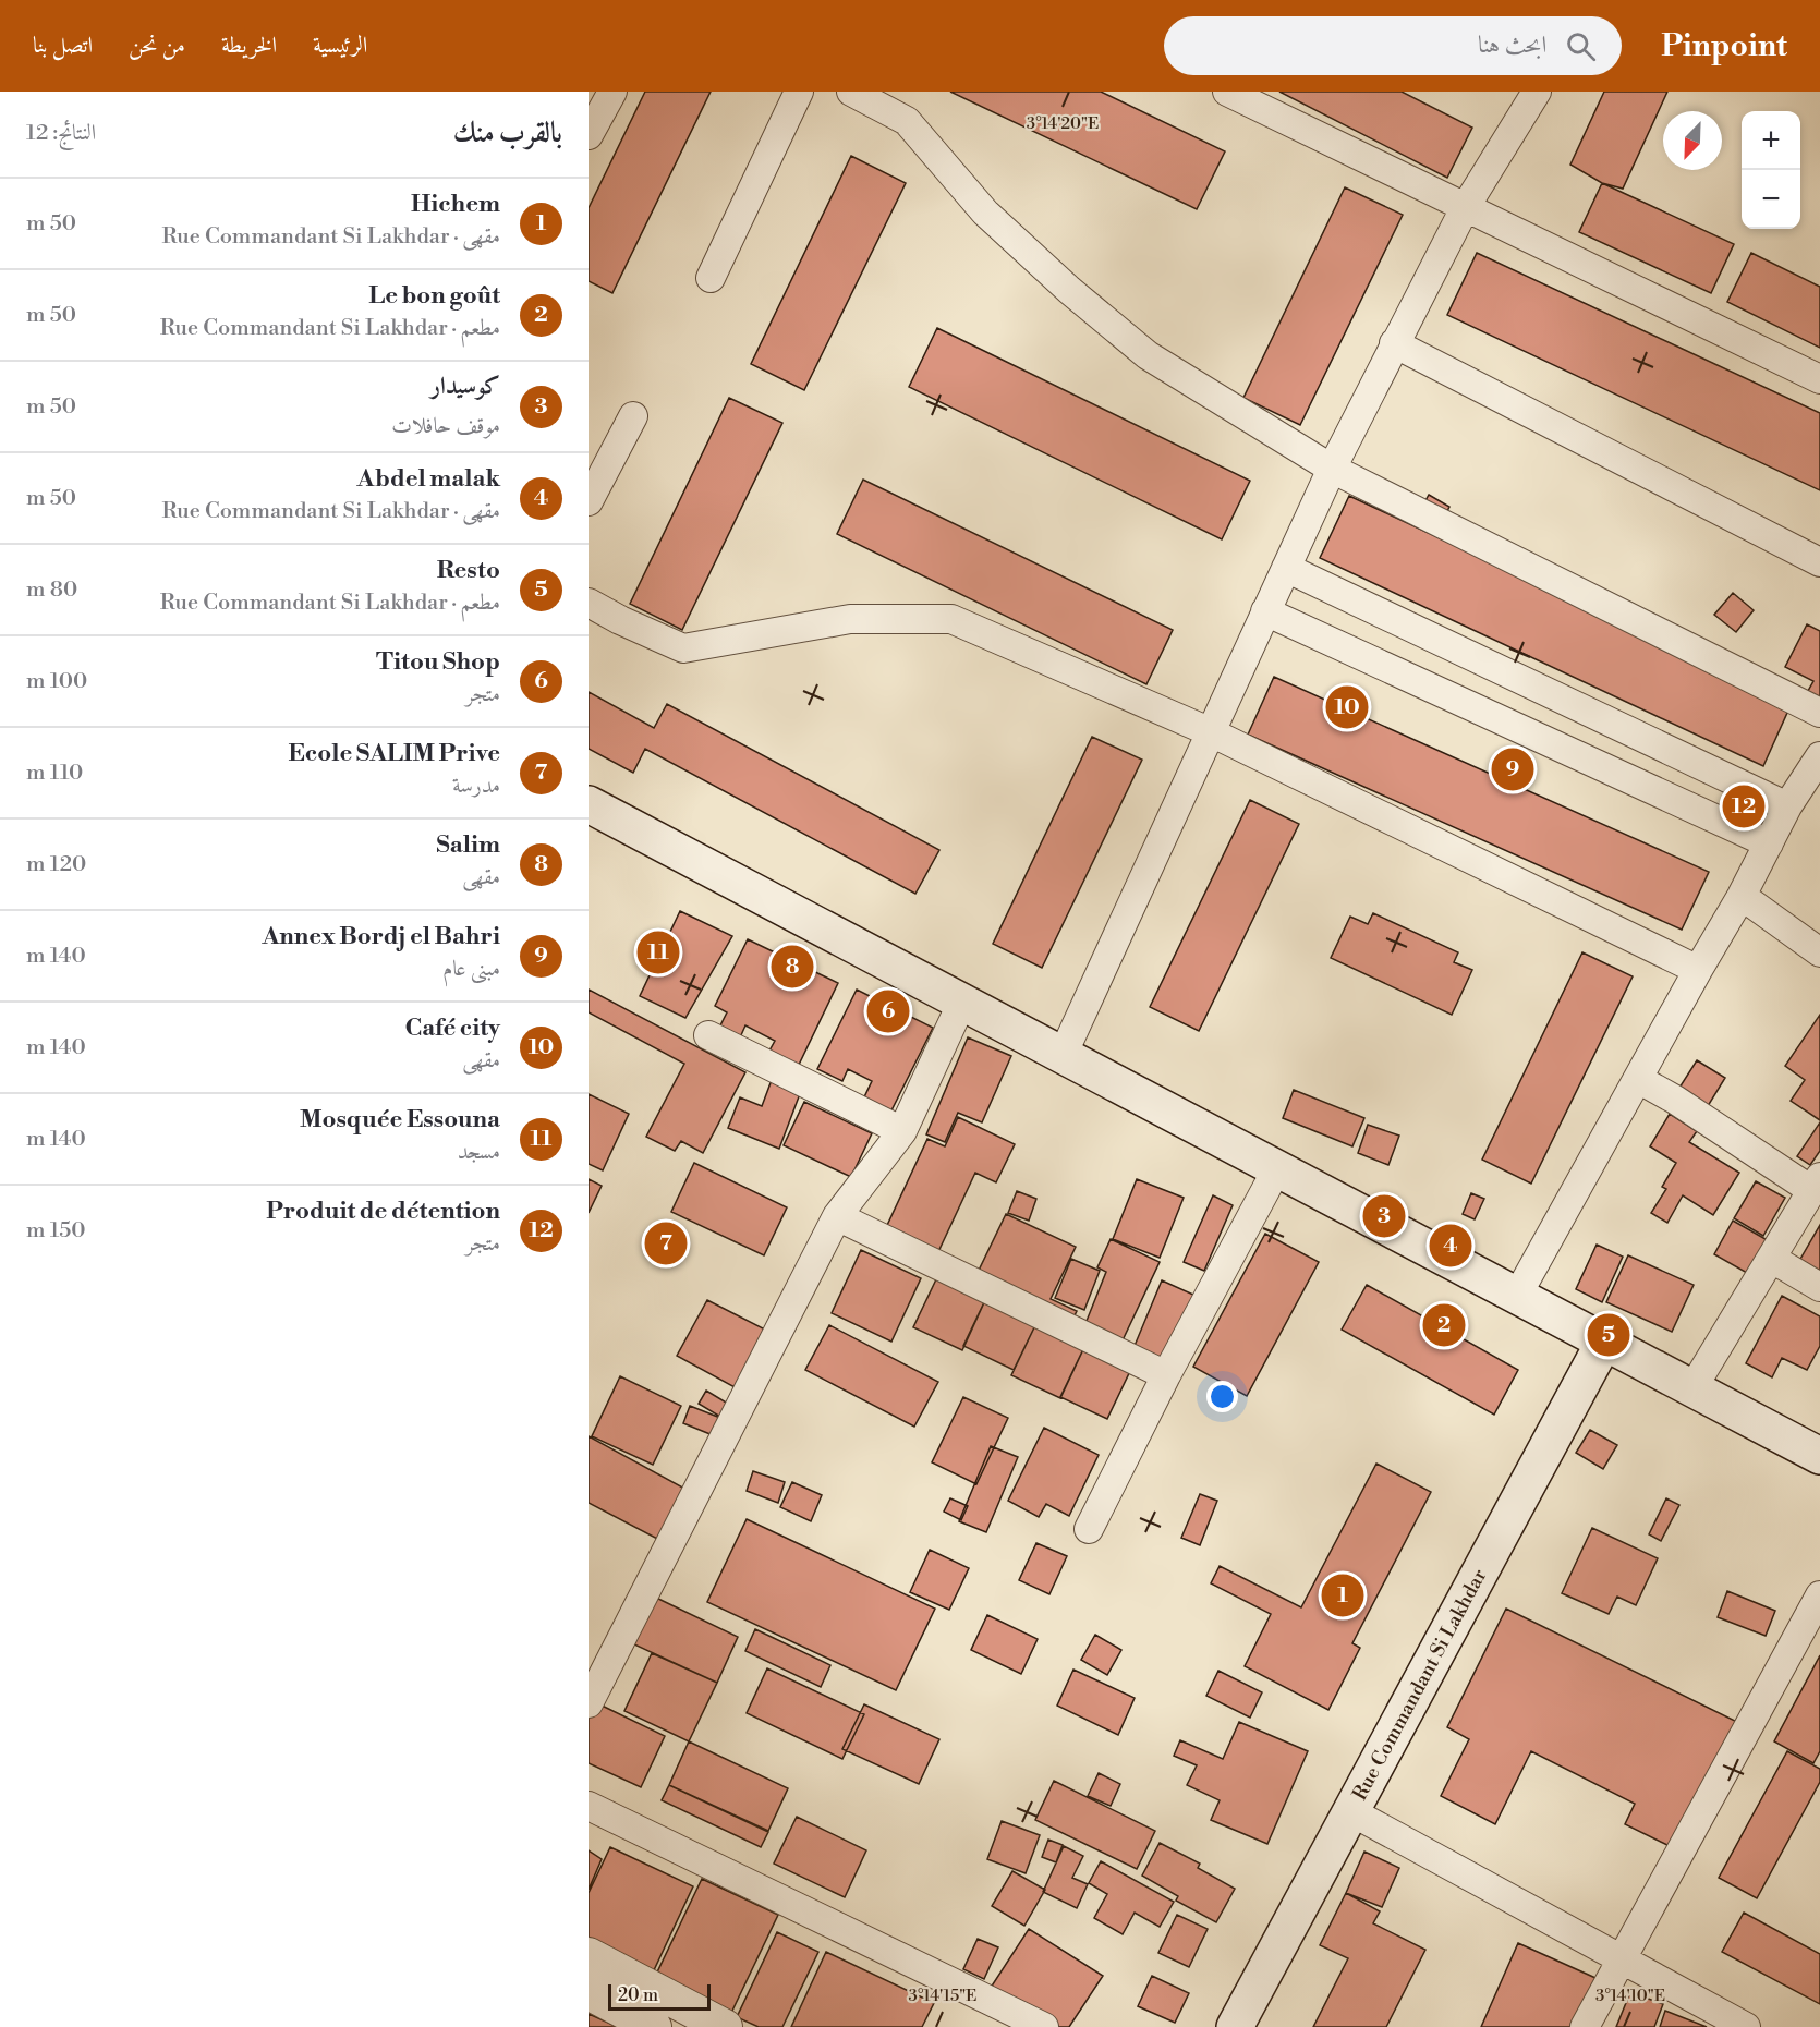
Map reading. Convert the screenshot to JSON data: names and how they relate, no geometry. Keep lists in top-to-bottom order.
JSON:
{
  "streets": {
    "main road": ["Rue Commandant Si Lakhdar"]
  },
  "scale_bar": "20 m",
  "north": "bottom left",
  "page": {
    "header": "Pinpoint",
    "search": "ابحث هنا",
    "nav": [
      "الرئيسية",
      "الخريطة",
      "من نحن",
      "اتصل بنا"
    ],
    "heading": ["بالقرب منك", "النتائج: 12"],
    "map_buttons": ["+", "−"],
    "list": [
      {
        "mark": "1",
        "name": "Hichem",
        "note": "مقهى · Rue Commandant Si Lakhdar",
        "value": "50 m"
      },
      {
        "mark": "2",
        "name": "Le bon goût",
        "note": "مطعم · Rue Commandant Si Lakhdar",
        "value": "50 m"
      },
      {
        "mark": "3",
        "name": "كوسيدار",
        "note": "موقف حافلات",
        "value": "50 m"
      },
      {
        "mark": "4",
        "name": "Abdel malak",
        "note": "مقهى · Rue Commandant Si Lakhdar",
        "value": "50 m"
      },
      {
        "mark": "5",
        "name": "Resto",
        "note": "مطعم · Rue Commandant Si Lakhdar",
        "value": "80 m"
      },
      {
        "mark": "6",
        "name": "Titou Shop",
        "note": "متجر",
        "value": "100 m"
      },
      {
        "mark": "7",
        "name": "Ecole SALIM Prive",
        "note": "مدرسة",
        "value": "110 m"
      },
      {
        "mark": "8",
        "name": "Salim",
        "note": "مقهى",
        "value": "120 m"
      },
      {
        "mark": "9",
        "name": "Annex Bordj el Bahri",
        "note": "مبنى عام",
        "value": "140 m"
      },
      {
        "mark": "10",
        "name": "Café city",
        "note": "مقهى",
        "value": "140 m"
      },
      {
        "mark": "11",
        "name": "Mosquée Essouna",
        "note": "مسجد",
        "value": "140 m"
      },
      {
        "mark": "12",
        "name": "Produit de détention",
        "note": "متجر",
        "value": "150 m"
      }
    ],
    "pins": [
      "10",
      "9",
      "12",
      "11",
      "8",
      "6",
      "3",
      "7",
      "4",
      "2",
      "5",
      "1"
    ],
    "scale": "20 m"
  },
  "coordinates": ["3°14'20\"E", "3°14'15\"E", "3°14'10\"E"]
}
